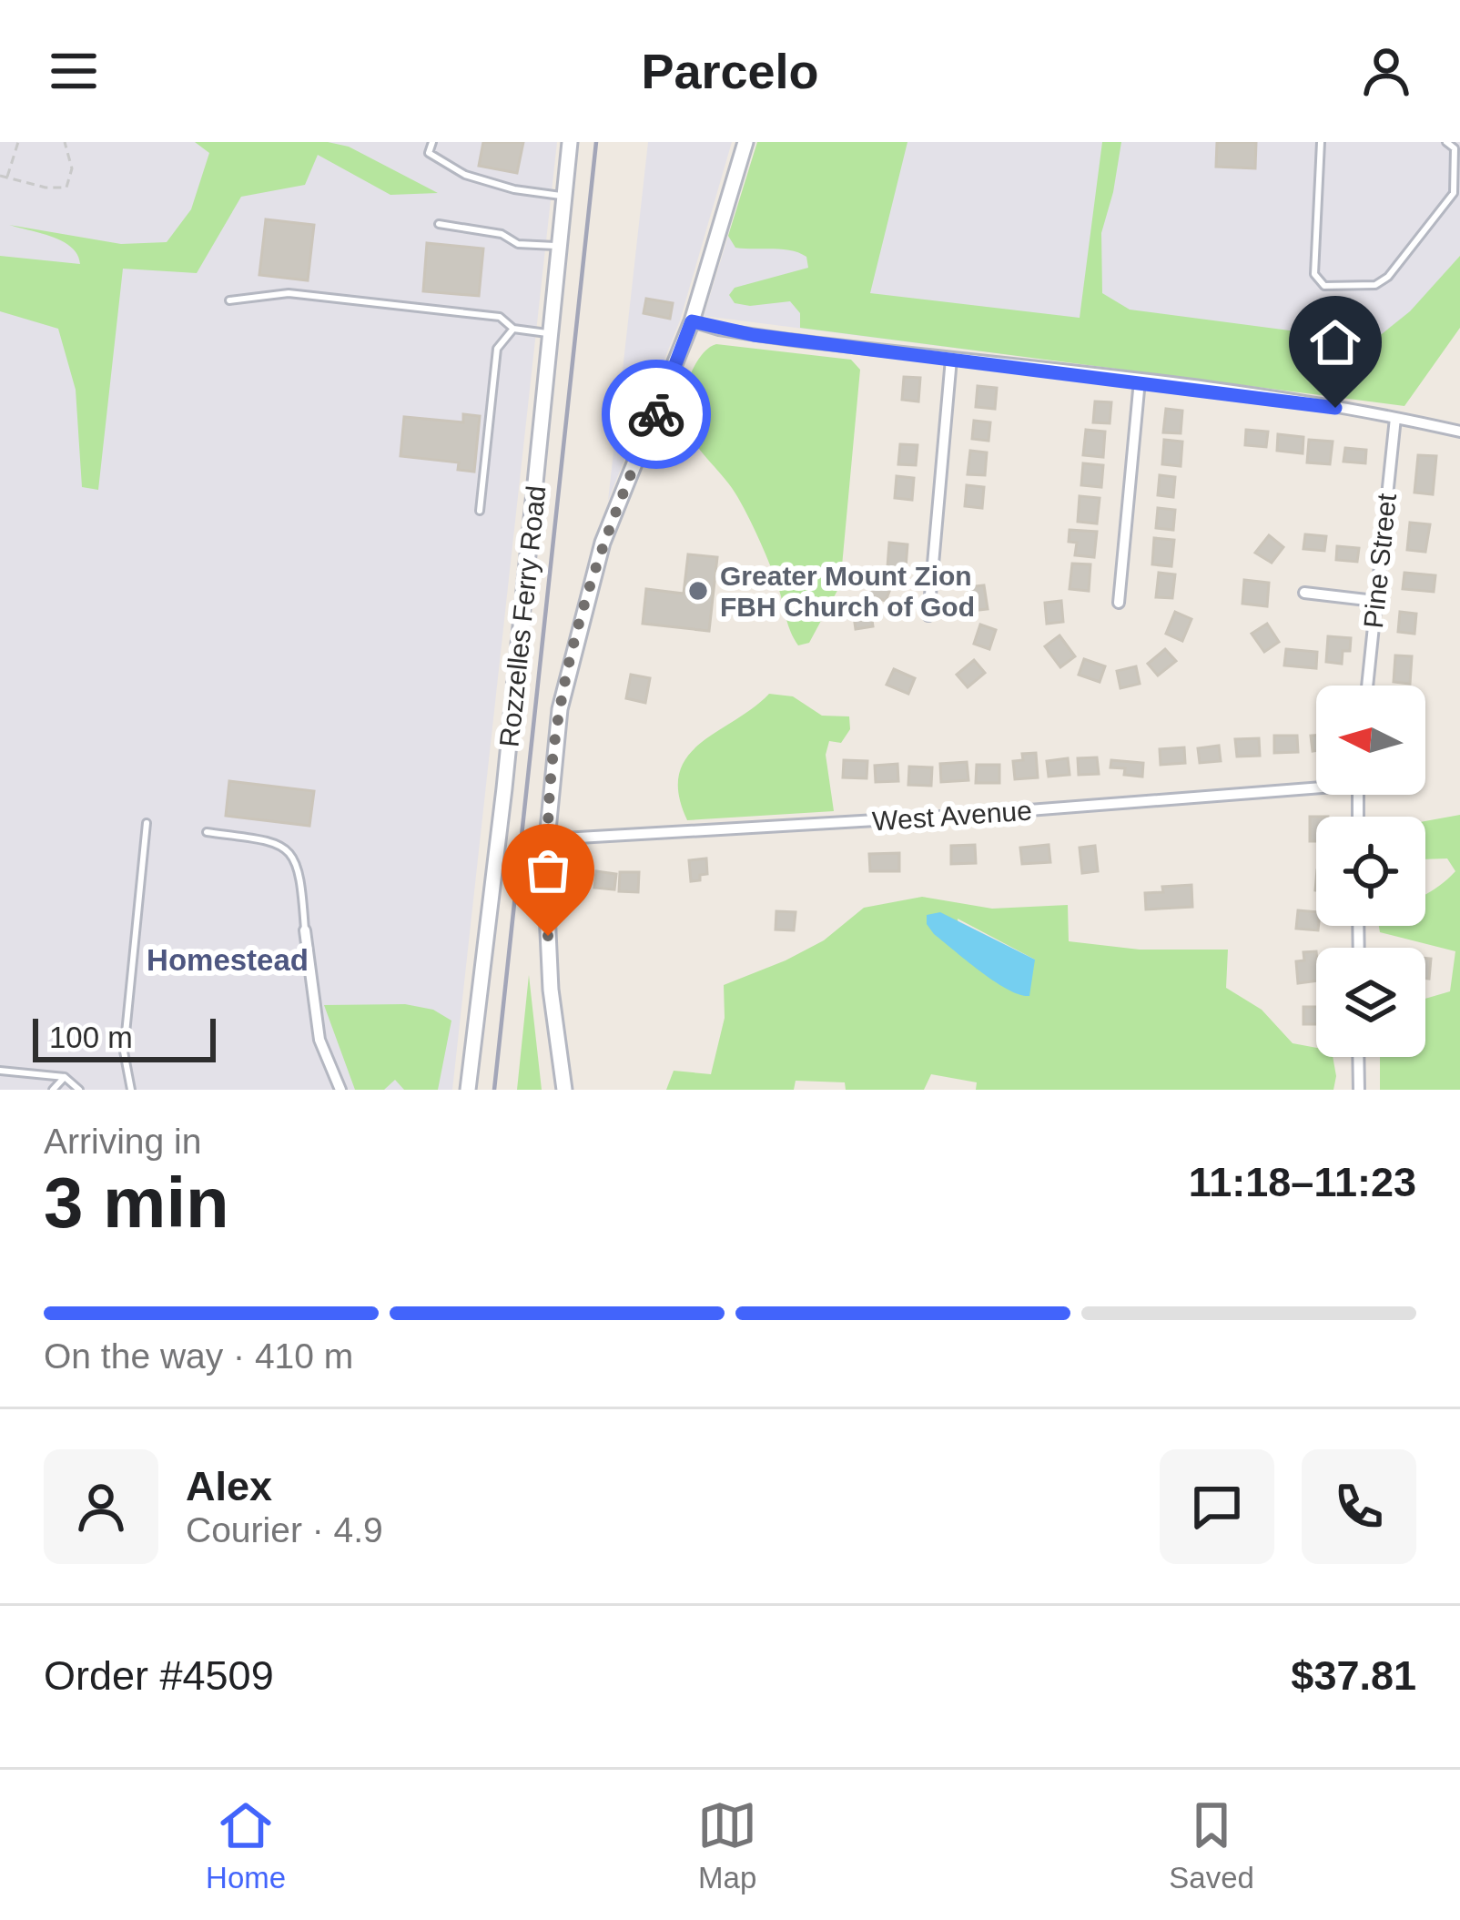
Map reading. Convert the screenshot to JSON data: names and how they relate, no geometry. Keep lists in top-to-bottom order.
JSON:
{
  "streets": {
    "street": ["Pine Street", "Rozzelles Ferry Road", "West Avenue"]
  },
  "districts": ["Homestead"],
  "places": ["Greater Mount Zion FBH Church of God"],
  "scale_bar": "100 m",
  "north": "left",
  "page": {
    "header": "Parcelo",
    "scale": "100 m",
    "heading": ["3 min", "Arriving in", "11:18–11:23"],
    "panel": [
      "Alex",
      "Courier · 4.9",
      "Order #4509",
      "$37.81"
    ],
    "bar": "On the way · 410 m",
    "tabs": ["Home", "Map", "Saved"]
  }
}
